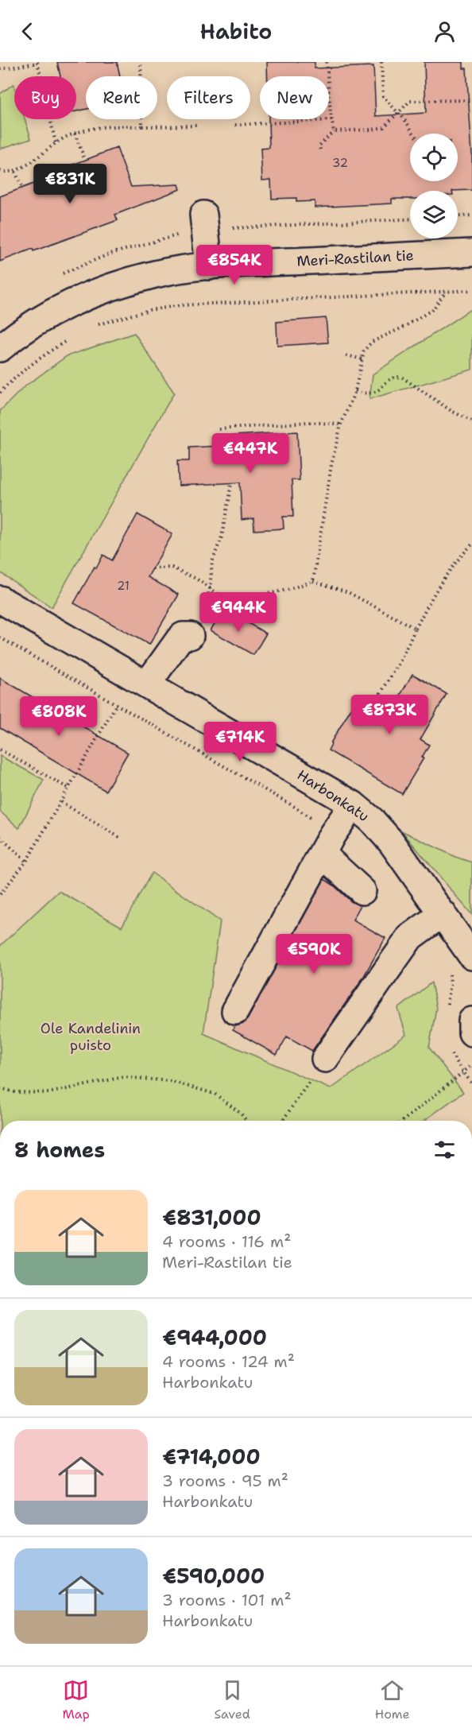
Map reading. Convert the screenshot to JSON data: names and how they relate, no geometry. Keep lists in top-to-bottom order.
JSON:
{
  "streets": {
    "street": ["Meri-Rastilan tie", "Harbonkatu"]
  },
  "parks": ["Ole Kandelinin puisto"],
  "house_numbers": ["32", "21"],
  "page": {
    "header": "Habito",
    "chip": [
      "Buy",
      "Rent",
      "Filters",
      "New"
    ],
    "price": [
      "€831K",
      "€854K",
      "€447K",
      "€944K",
      "€873K",
      "€808K",
      "€714K",
      "€590K"
    ],
    "heading": "8 homes",
    "list": [
      {
        "name": "€831,000",
        "note": "4 rooms · 116 m² · Meri-Rastilan tie"
      },
      {
        "name": "€944,000",
        "note": "4 rooms · 124 m² · Harbonkatu"
      },
      {
        "name": "€714,000",
        "note": "3 rooms · 95 m² · Harbonkatu"
      },
      {
        "name": "€590,000",
        "note": "3 rooms · 101 m² · Harbonkatu"
      }
    ],
    "tabs": ["Map", "Saved", "Home"]
  }
}
